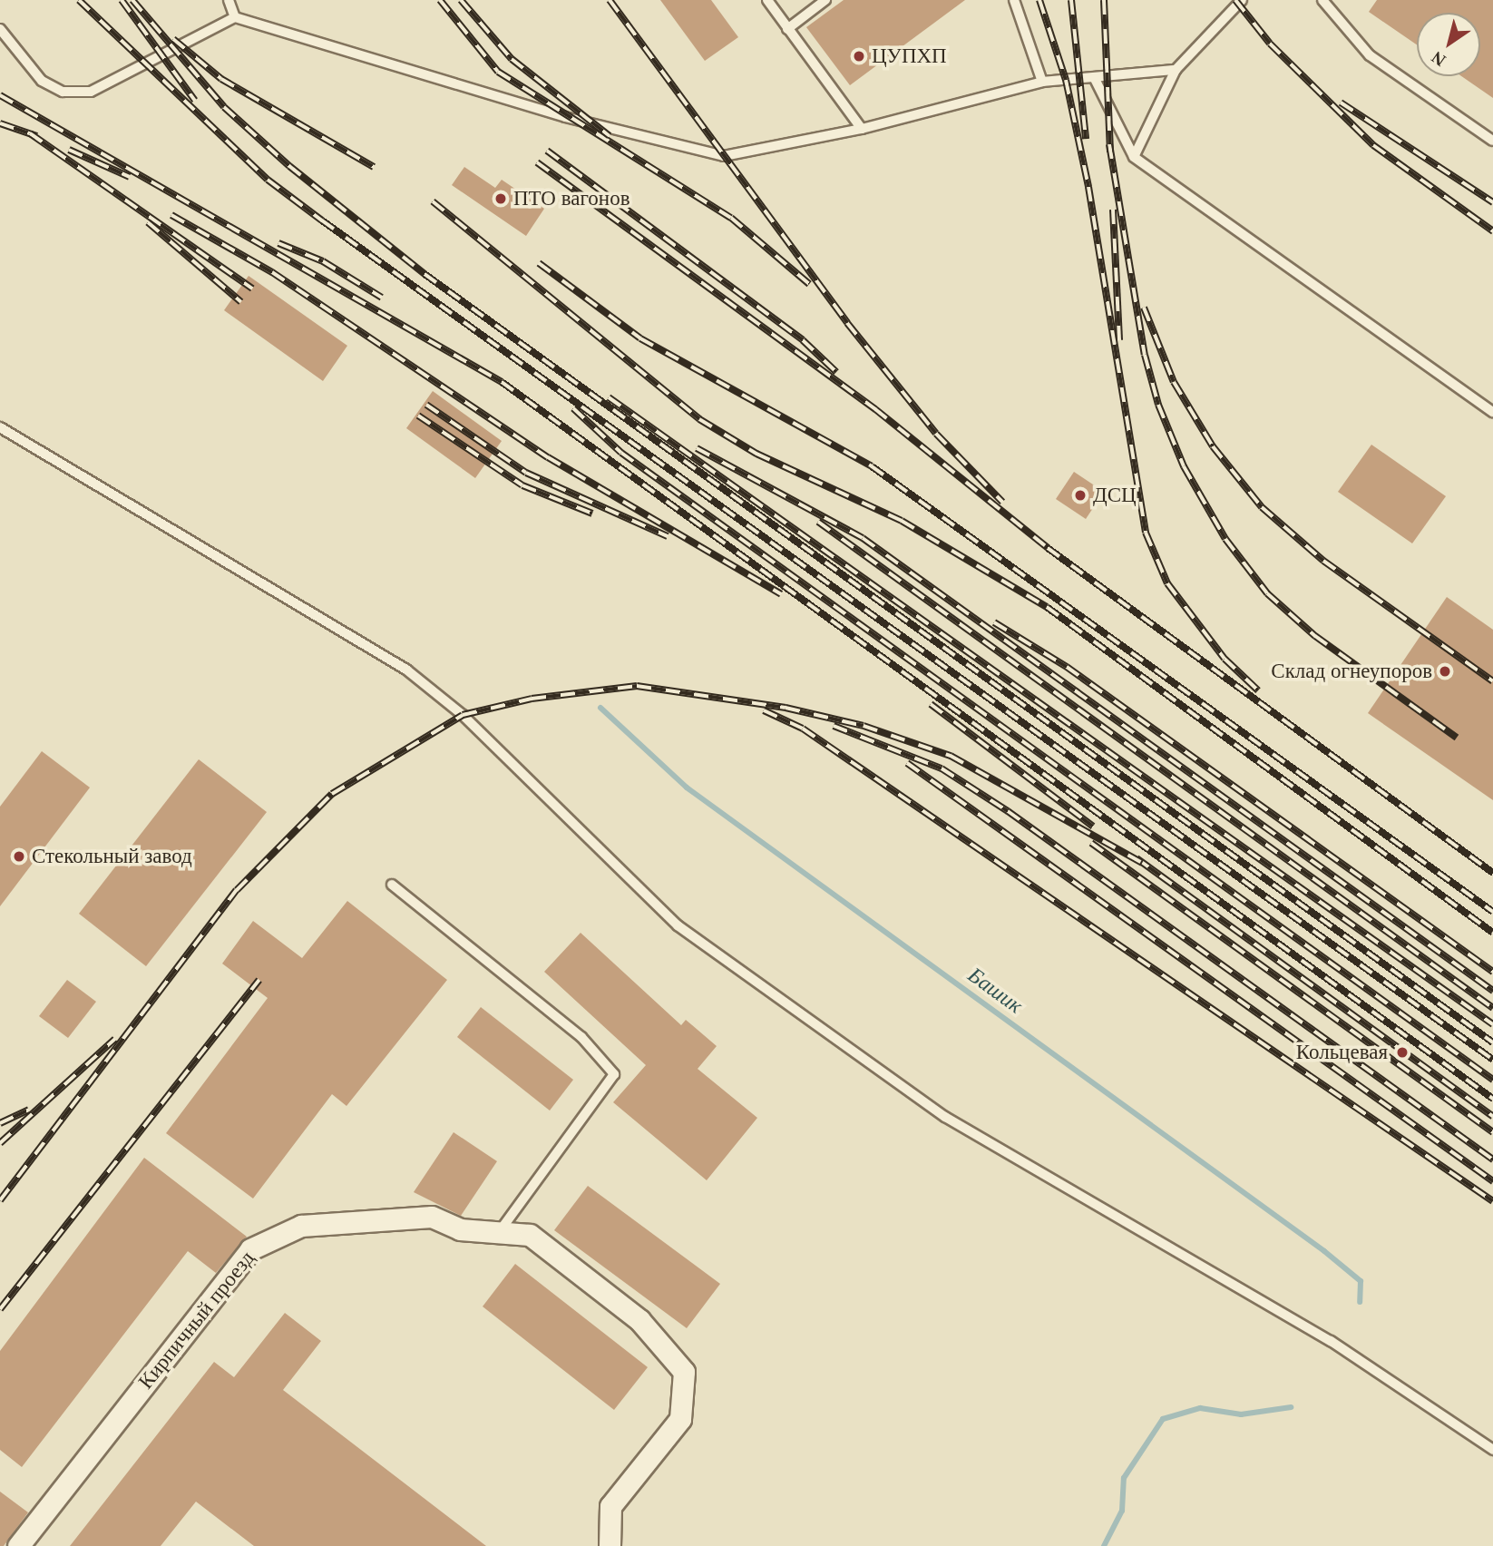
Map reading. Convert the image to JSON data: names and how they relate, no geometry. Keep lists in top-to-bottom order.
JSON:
{
  "streets": {
    "street": ["Кирпичный проезд"]
  },
  "water": ["Башик"],
  "places": [
    "ЦУПХП",
    "ПТО вагонов",
    "ДСЦ",
    "Склад огнеупоров",
    "Стекольный завод",
    "Кольцевая"
  ],
  "north": "bottom left"
}
